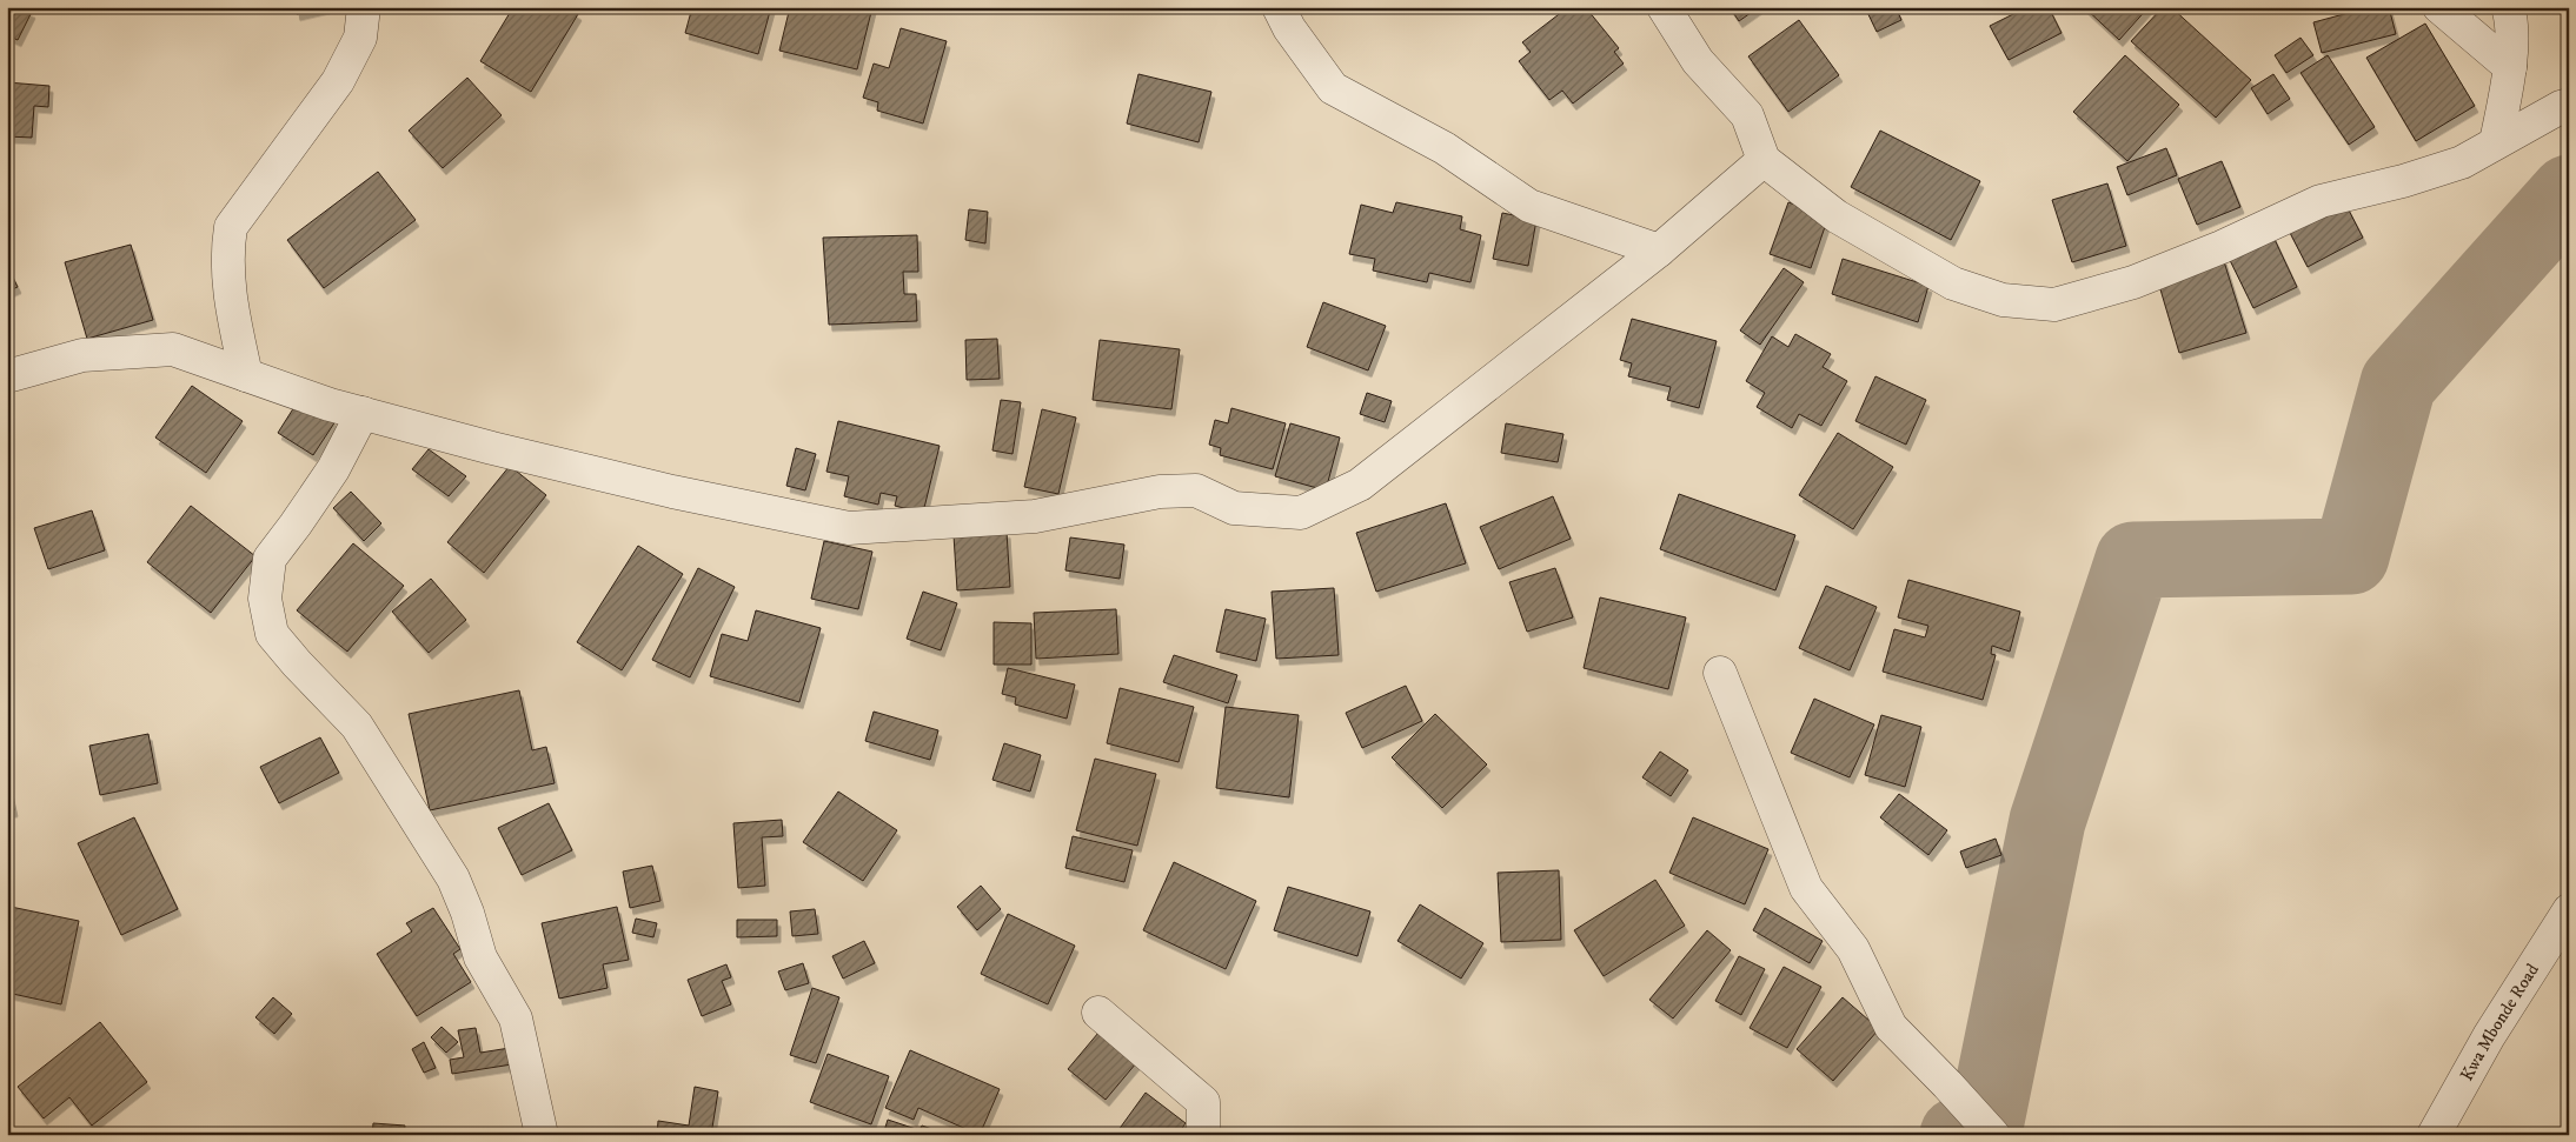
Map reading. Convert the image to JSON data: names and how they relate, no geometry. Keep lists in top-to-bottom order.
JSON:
{
  "streets": {
    "street": ["Kwa Mbonde Road"]
  }
}
